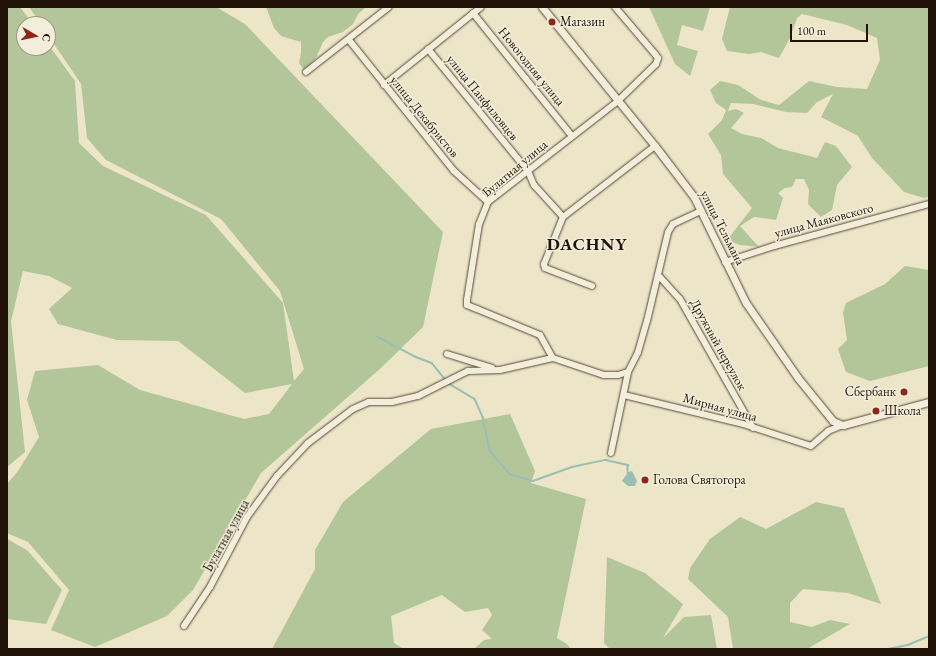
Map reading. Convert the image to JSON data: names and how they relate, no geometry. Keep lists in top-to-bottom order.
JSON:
{
  "streets": {
    "street": [
      "Новогодняя улица",
      "улица Панфиловцев",
      "улица Декабристов",
      "Булатная улица",
      "улица Маяковского",
      "улица Тельмана",
      "Дружный переулок",
      "Мирная улица"
    ]
  },
  "crossings": [
    ["Новогодняя улица", "Булатная улица"],
    ["улица Панфиловцев", "Булатная улица"],
    ["улица Декабристов", "Булатная улица"],
    ["Булатная улица", "улица Тельмана"],
    ["улица Маяковского", "улица Тельмана"],
    ["улица Тельмана", "Мирная улица"],
    ["Дружный переулок", "Мирная улица"]
  ],
  "districts": ["DACHNY"],
  "places": [
    "Магазин",
    "Сбербанк",
    "Школа",
    "Голова Святогора"
  ],
  "scale_bar": "100 m",
  "north": "right"
}
